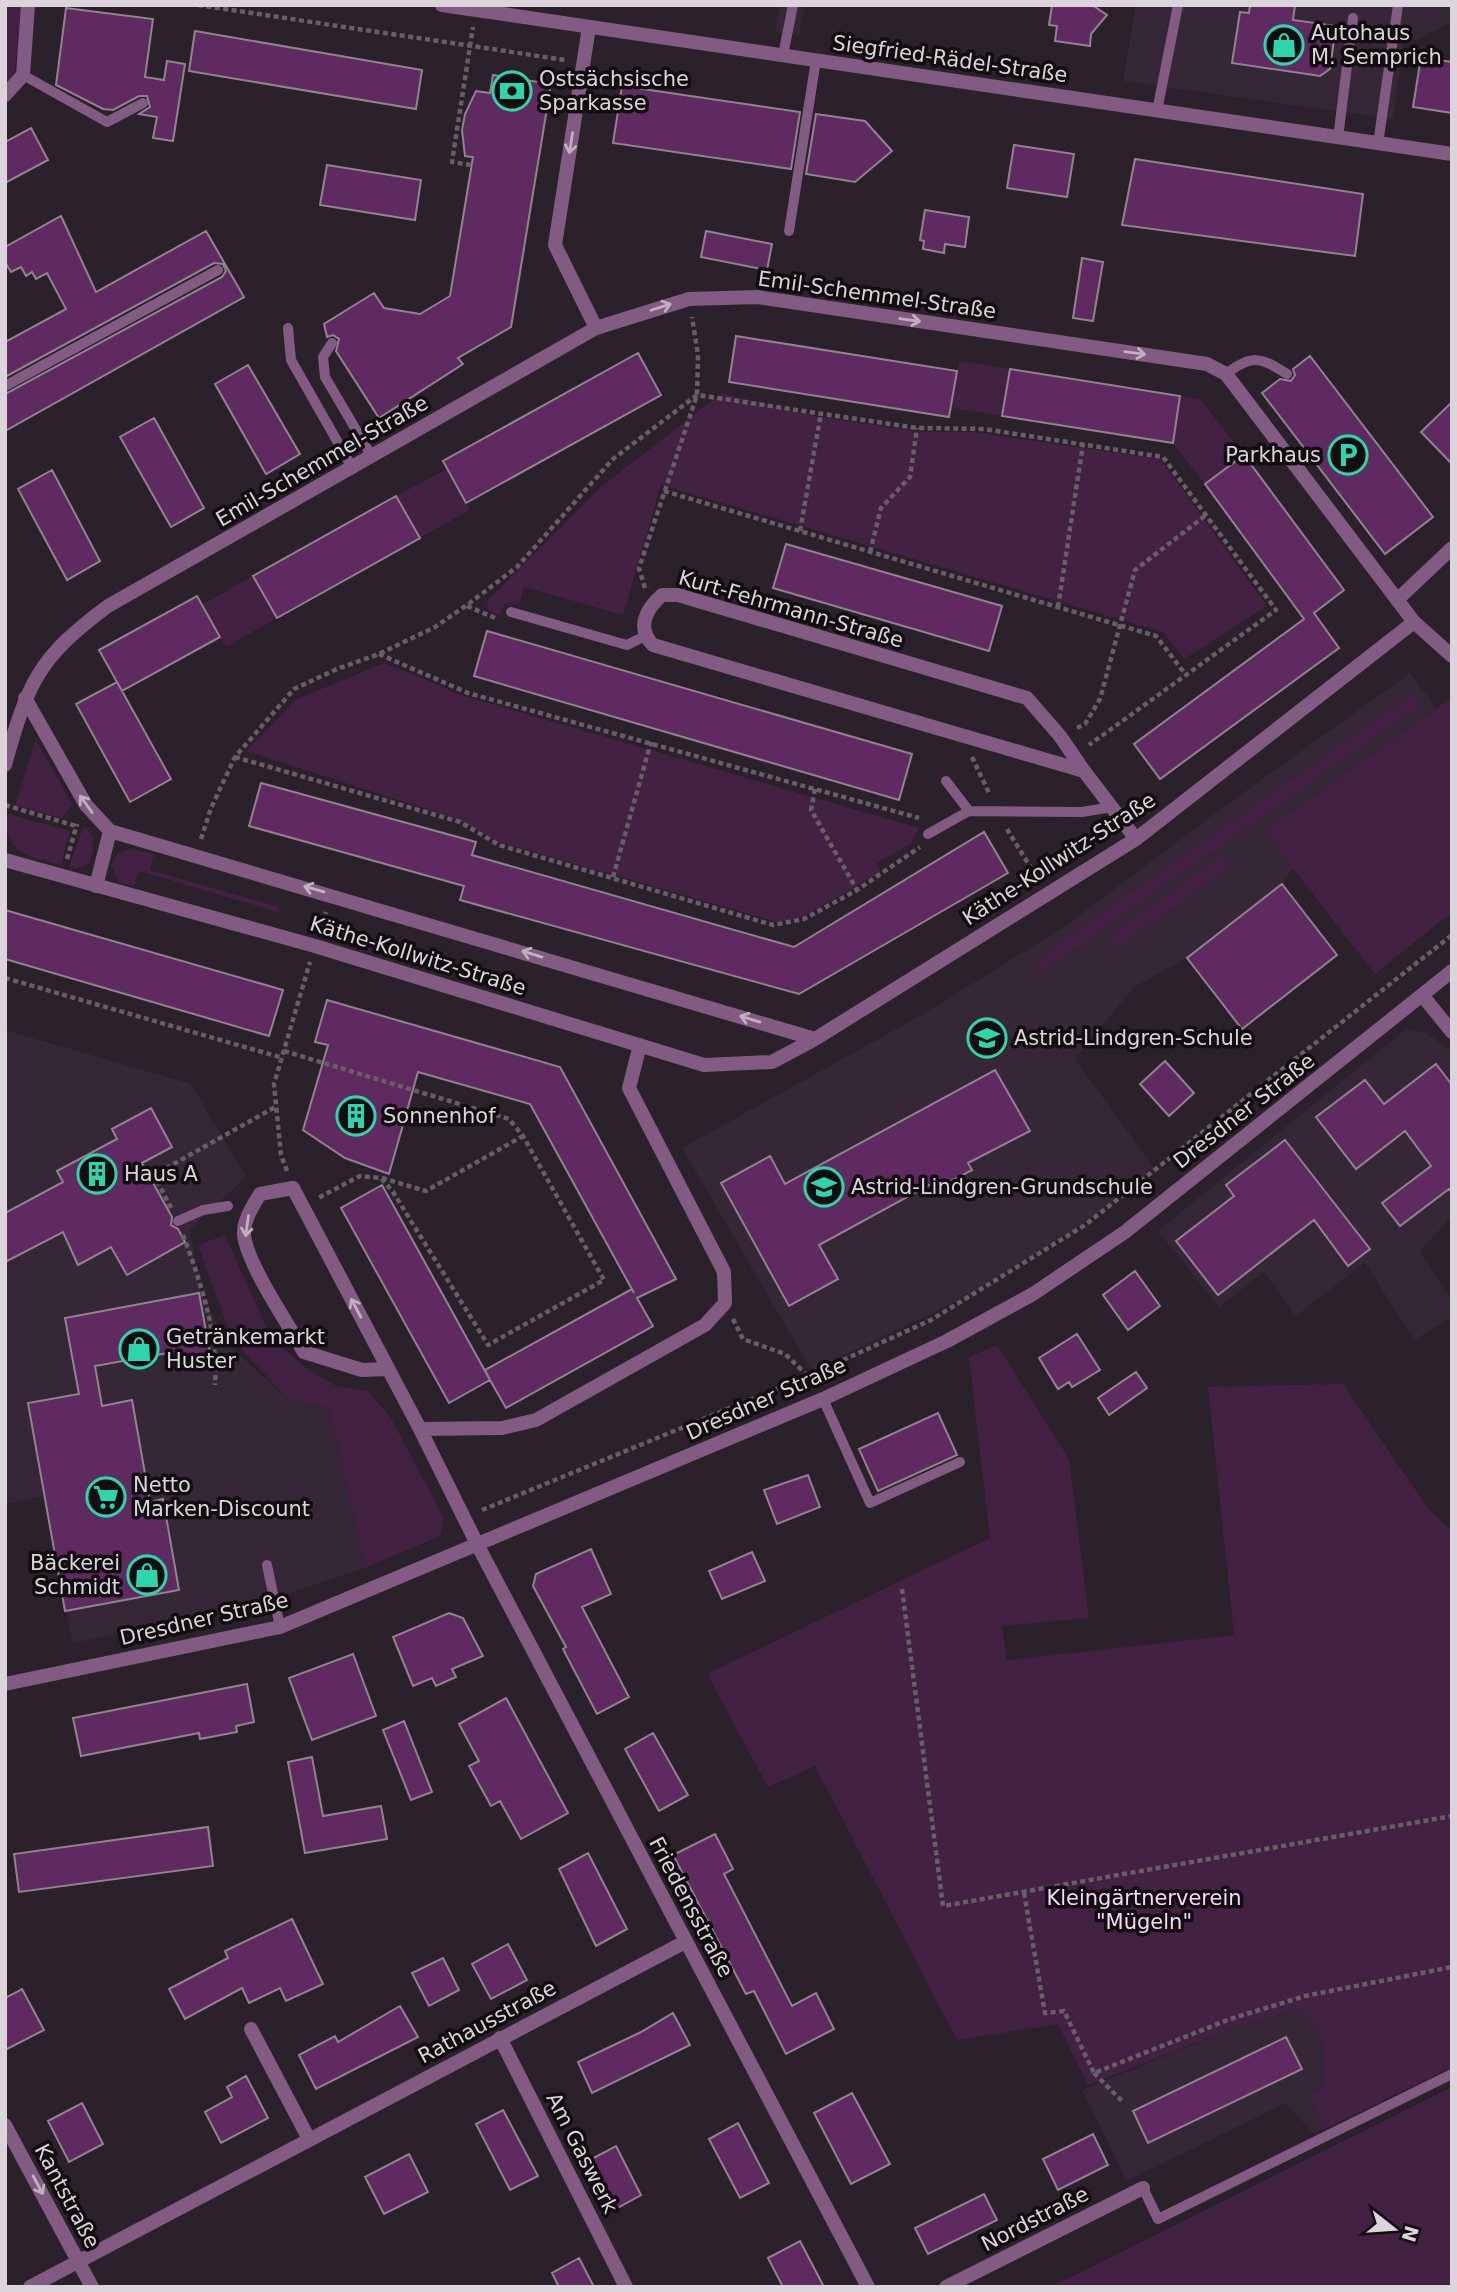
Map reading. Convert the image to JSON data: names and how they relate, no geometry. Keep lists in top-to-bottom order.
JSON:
{
  "streets": {
    "street": [
      "Siegfried-Rädel-Straße",
      "Emil-Schemmel-Straße",
      "Kurt-Fehrmann-Straße",
      "Käthe-Kollwitz-Straße",
      "Dresdner Straße",
      "Friedensstraße",
      "Rathausstraße",
      "Am Gaswerk",
      "Kantstraße",
      "Nordstraße"
    ]
  },
  "crossings": [
    ["Kurt-Fehrmann-Straße", "Käthe-Kollwitz-Straße"],
    ["Dresdner Straße", "Friedensstraße"],
    ["Friedensstraße", "Rathausstraße"],
    ["Rathausstraße", "Am Gaswerk"],
    ["Rathausstraße", "Kantstraße"]
  ],
  "one_way": ["Emil-Schemmel-Straße", "Kantstraße"],
  "parks": ["Kleingärtnerverein \"Mügeln\""],
  "places": {
    "shop": ["Autohaus M. Semprich", "Getränkemarkt Huster", "Bäckerei Schmidt"],
    "bank": ["Ostsächsische Sparkasse"],
    "parking": ["Parkhaus"],
    "school or university": ["Astrid-Lindgren-Schule", "Astrid-Lindgren-Grundschule"],
    "building": ["Sonnenhof", "Haus A"],
    "supermarket": ["Netto Marken-Discount"]
  },
  "north": "right"
}
